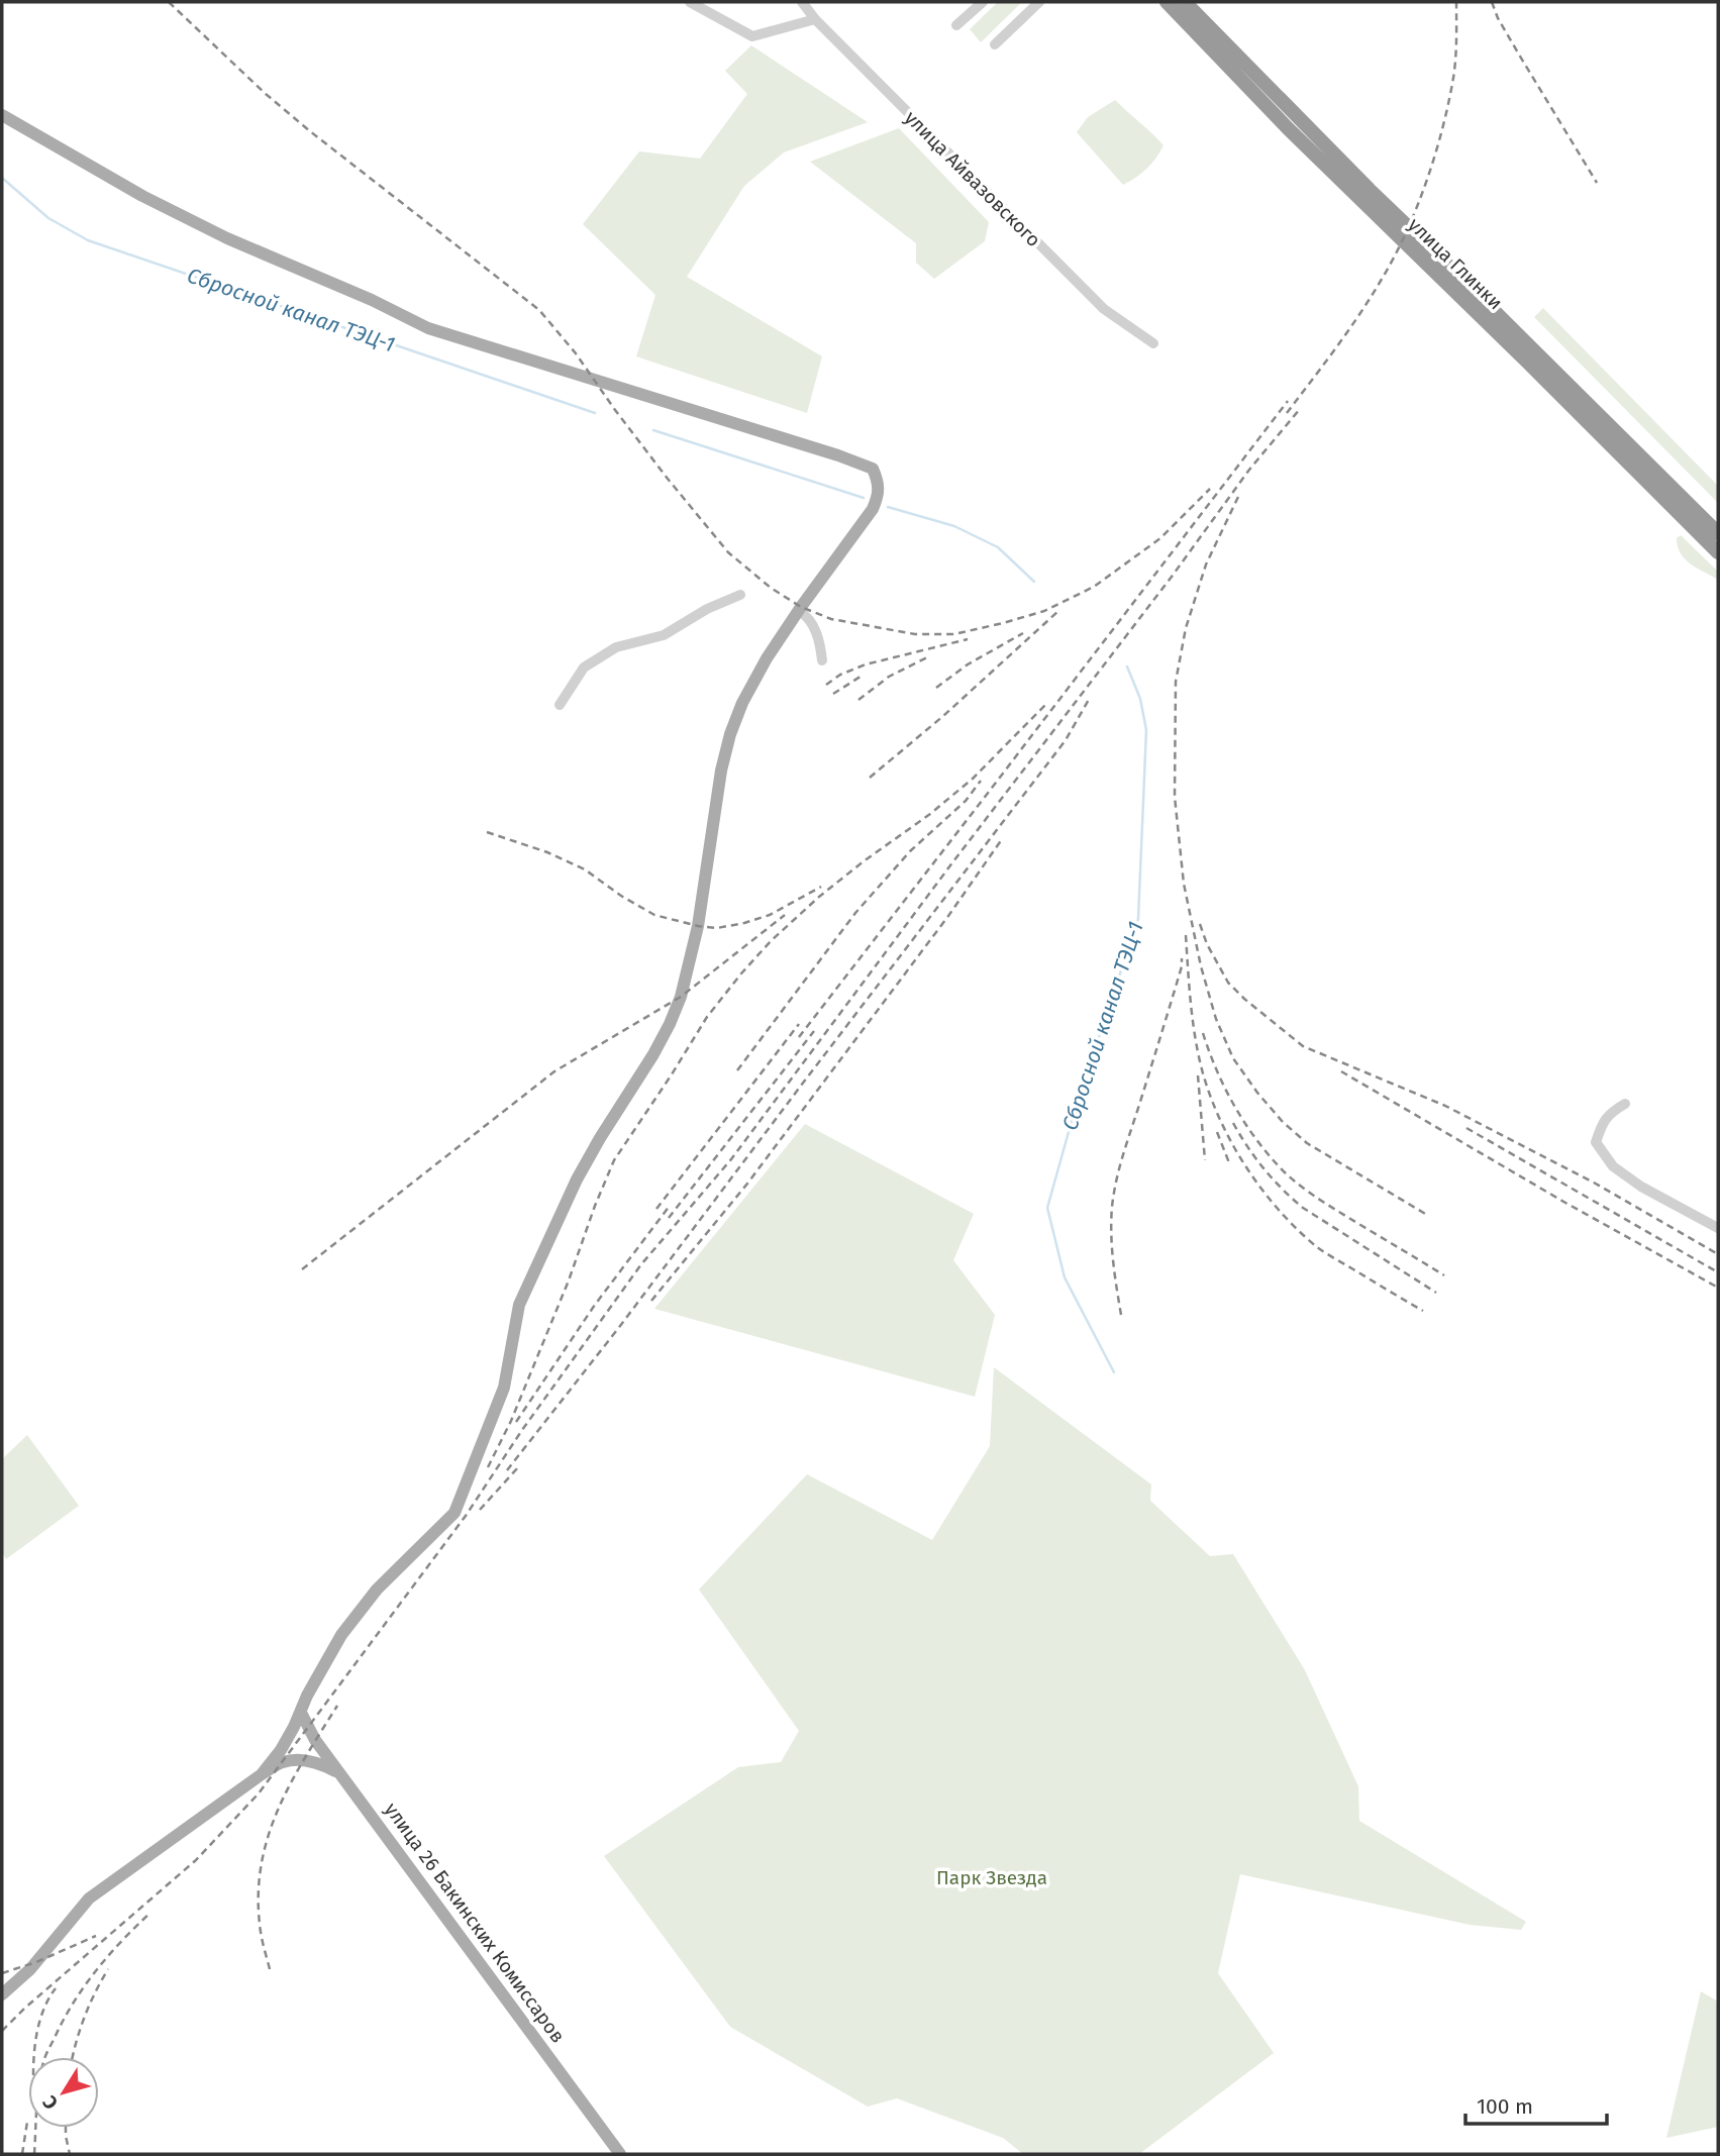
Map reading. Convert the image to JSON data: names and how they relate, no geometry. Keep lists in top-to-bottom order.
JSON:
{
  "streets": {
    "highway": ["улица Глинки"],
    "main road": ["улица 26 Бакинских Комиссаров"],
    "street": ["улица Айвазовского"]
  },
  "water": ["Сбросной канал ТЭЦ-1"],
  "parks": ["Парк Звезда"],
  "scale_bar": "100 m",
  "north": "bottom left"
}
